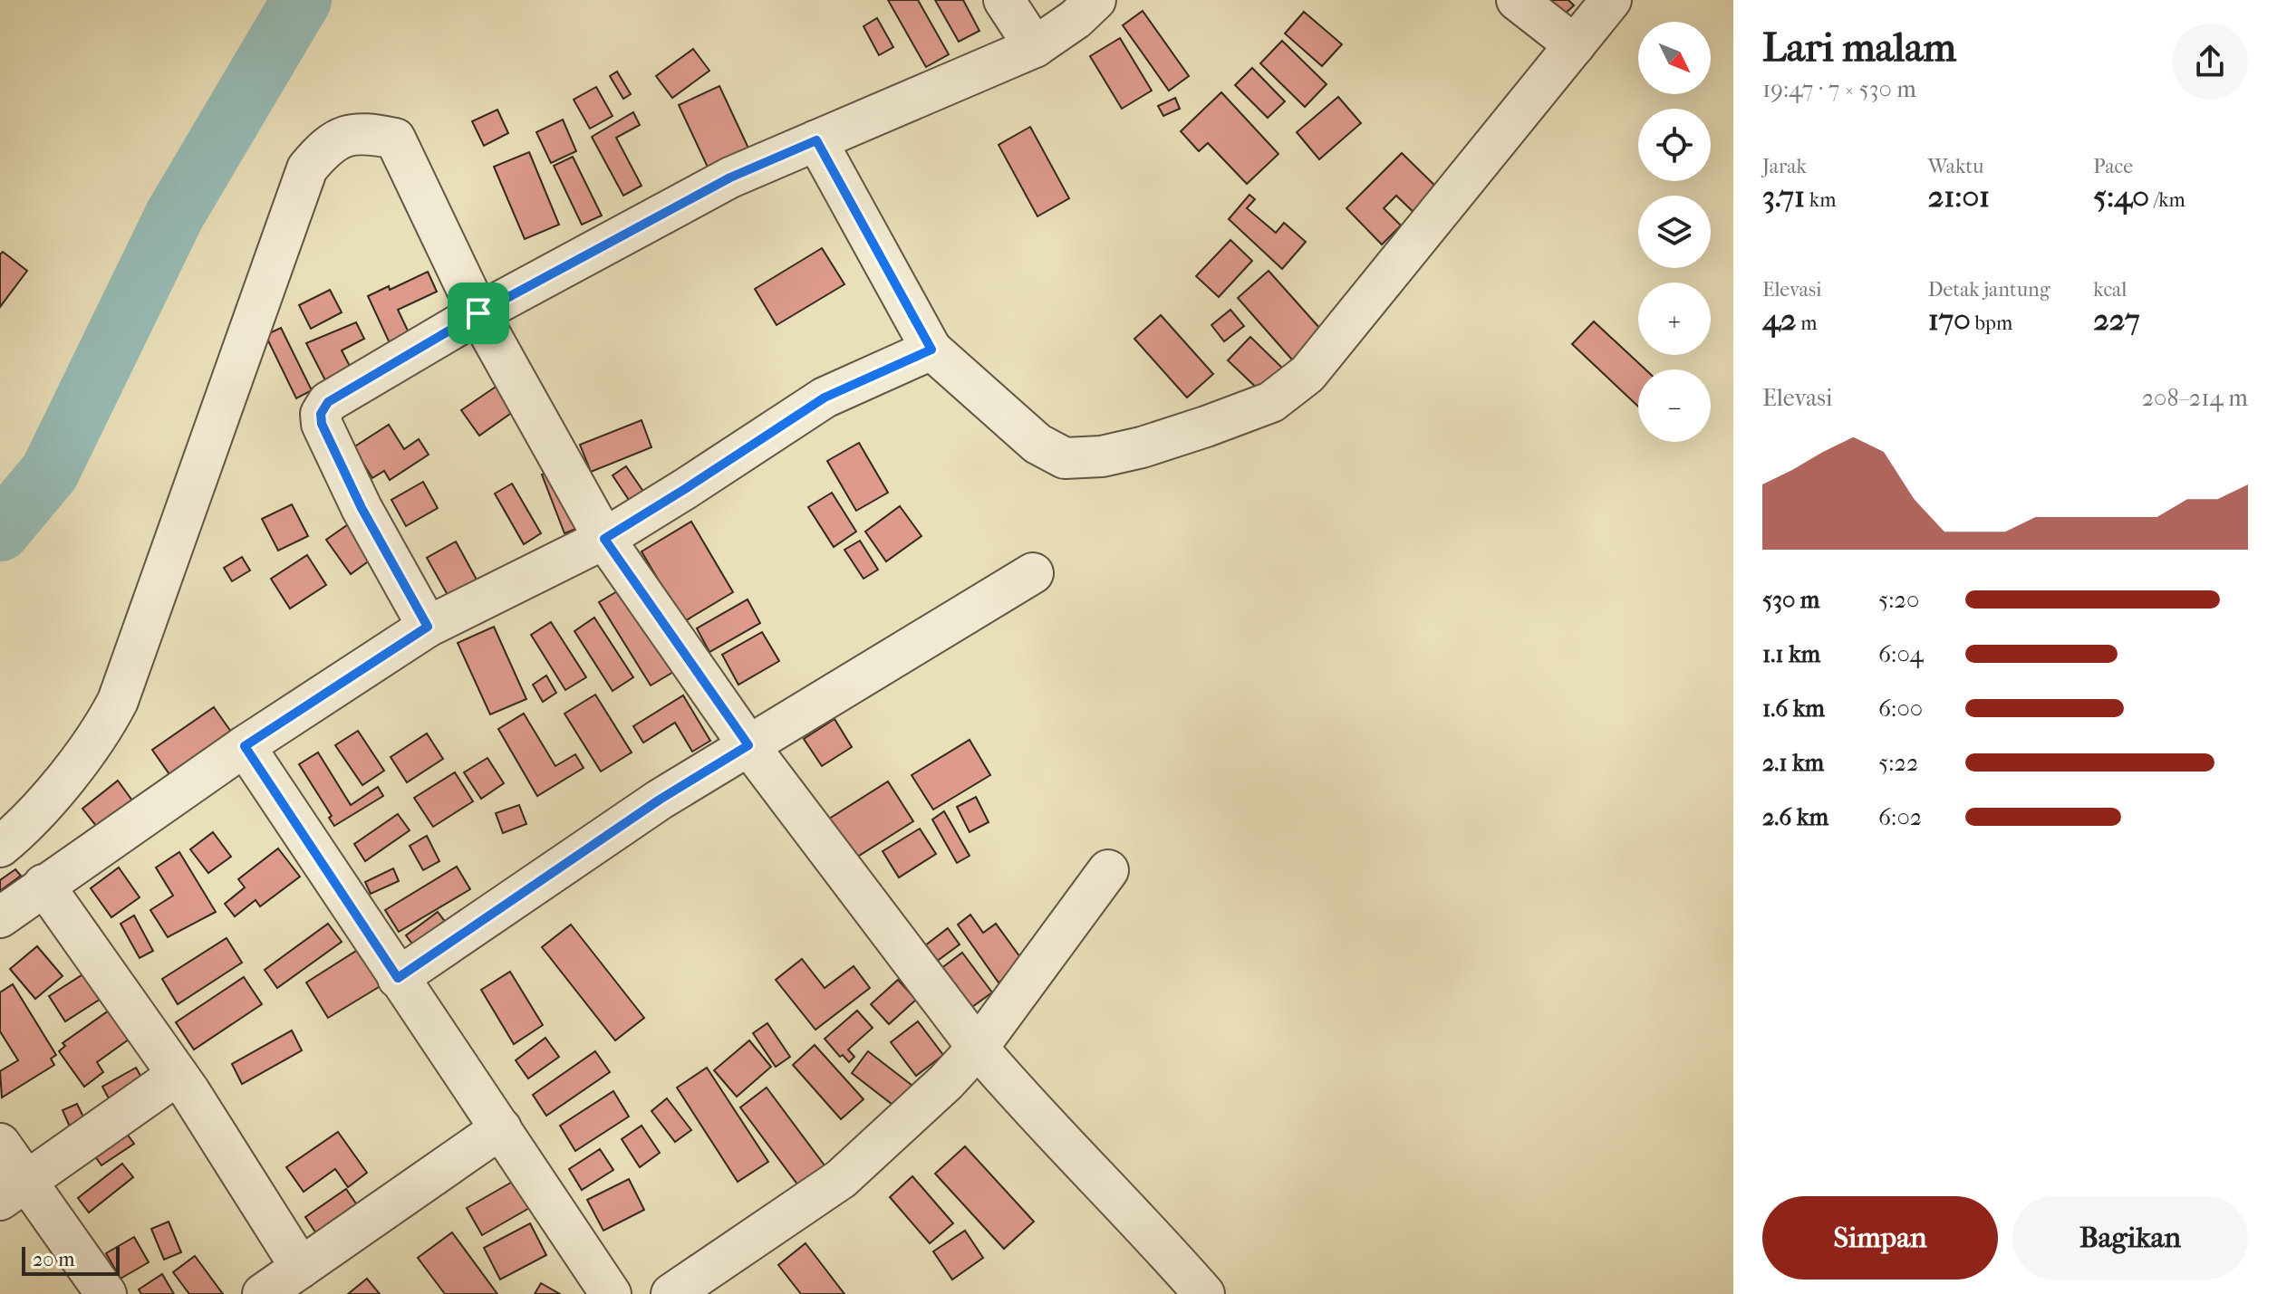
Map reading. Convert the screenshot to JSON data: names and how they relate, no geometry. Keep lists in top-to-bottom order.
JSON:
{
  "scale_bar": "20 m",
  "north": "bottom right",
  "page": {
    "heading": ["Lari malam", "19:47 · 7 × 530 m"],
    "map_buttons": ["+", "−"],
    "stats": [
      ["Jarak", "3.71 km"],
      ["Waktu", "21:01"],
      ["Pace", "5:40 /km"],
      ["Elevasi", "42 m"],
      ["Detak jantung", "170 bpm"],
      ["kcal", "227"]
    ],
    "chart": ["Elevasi", "208–214 m"],
    "list": [
      {
        "name": "530 m",
        "note": "5:20"
      },
      {
        "name": "1.1 km",
        "note": "6:04"
      },
      {
        "name": "1.6 km",
        "note": "6:00"
      },
      {
        "name": "2.1 km",
        "note": "5:22"
      },
      {
        "name": "2.6 km",
        "note": "6:02"
      }
    ],
    "buttons": ["Simpan", "Bagikan"],
    "scale": "20 m"
  }
}
